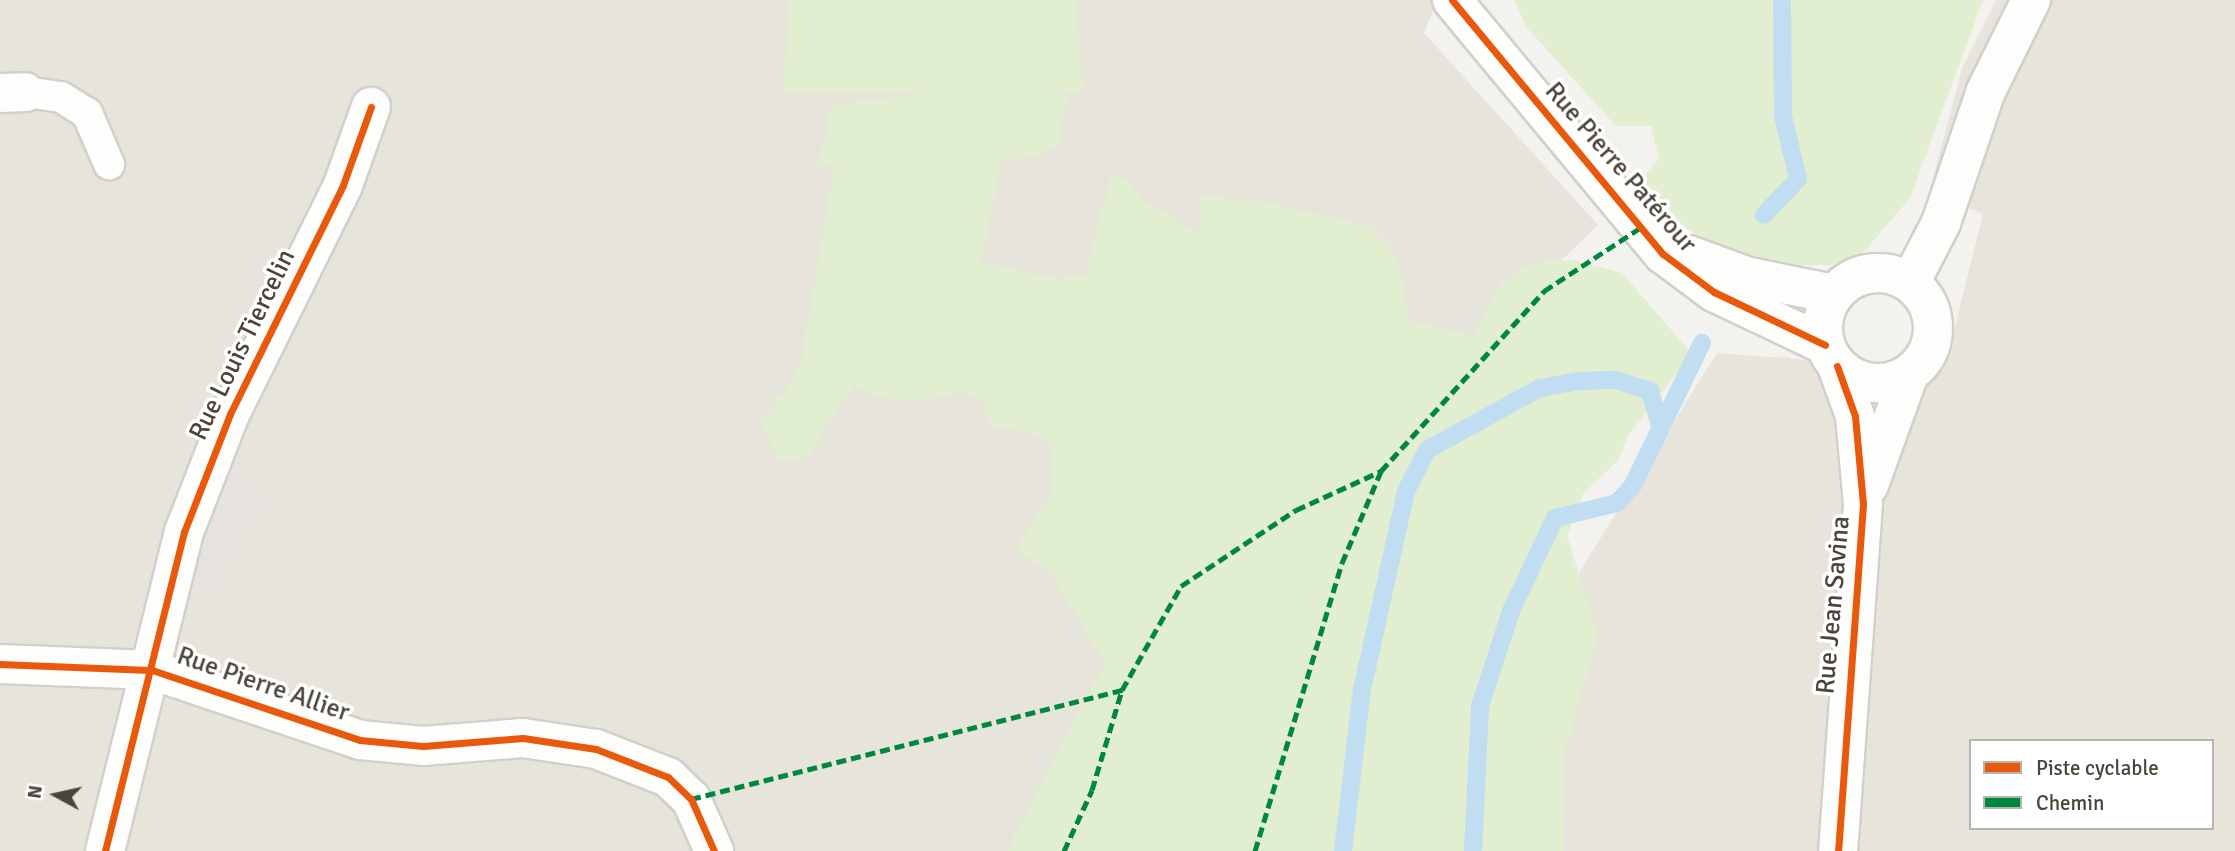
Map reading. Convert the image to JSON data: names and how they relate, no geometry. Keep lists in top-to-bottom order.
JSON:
{
  "streets": {
    "street": [
      "Rue Pierre Patérour",
      "Rue Louis Tiercelin",
      "Rue Jean Savina",
      "Rue Pierre Allier"
    ]
  },
  "crossings": [
    ["Rue Pierre Patérour", "Rue Jean Savina"],
    ["Rue Louis Tiercelin", "Rue Pierre Allier"]
  ],
  "legend": ["Piste cyclable", "Chemin"],
  "north": "left"
}
